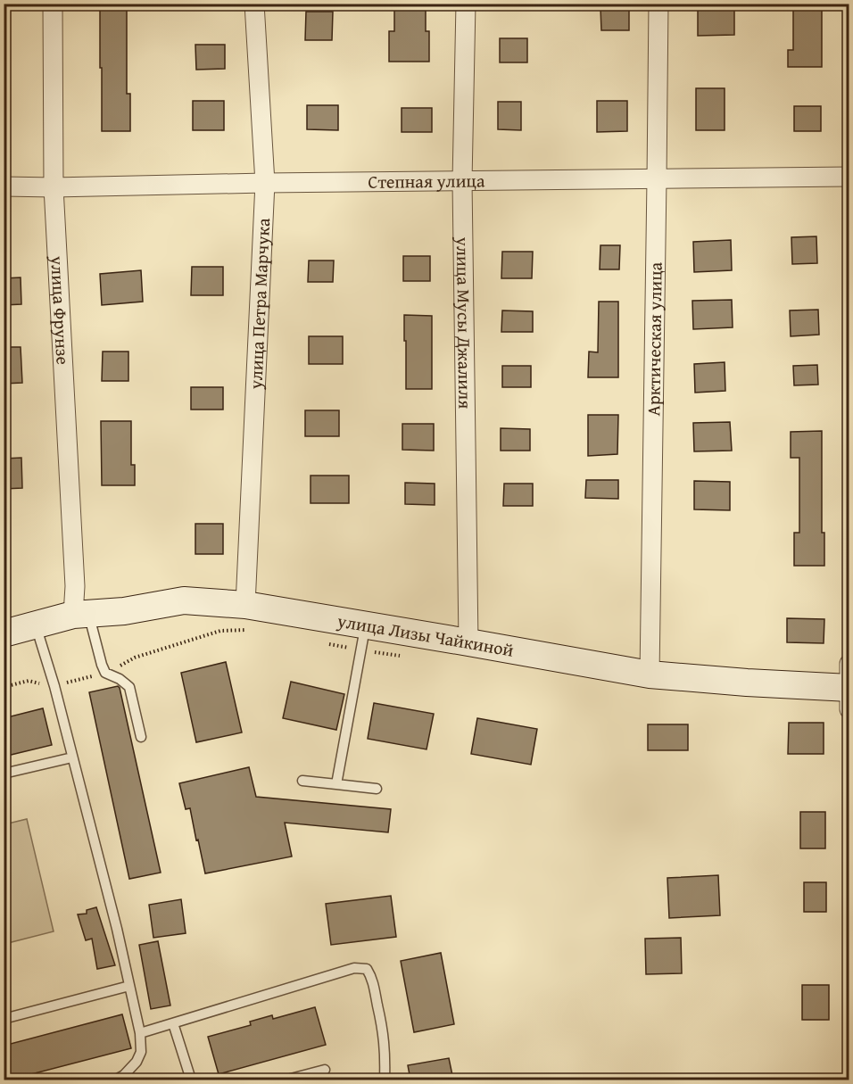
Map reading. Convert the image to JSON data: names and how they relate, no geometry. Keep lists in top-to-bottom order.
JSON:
{
  "streets": {
    "street": [
      "Степная улица",
      "улица Петра Марчука",
      "улица Фрунзе",
      "улица Мусы Джалиля",
      "Арктическая улица",
      "улица Лизы Чайкиной"
    ]
  },
  "crossings": [
    ["Степная улица", "улица Петра Марчука"],
    ["Степная улица", "улица Фрунзе"],
    ["Степная улица", "улица Мусы Джалиля"],
    ["Степная улица", "Арктическая улица"],
    ["улица Петра Марчука", "улица Лизы Чайкиной"],
    ["улица Фрунзе", "улица Лизы Чайкиной"],
    ["улица Мусы Джалиля", "улица Лизы Чайкиной"],
    ["Арктическая улица", "улица Лизы Чайкиной"]
  ]
}
